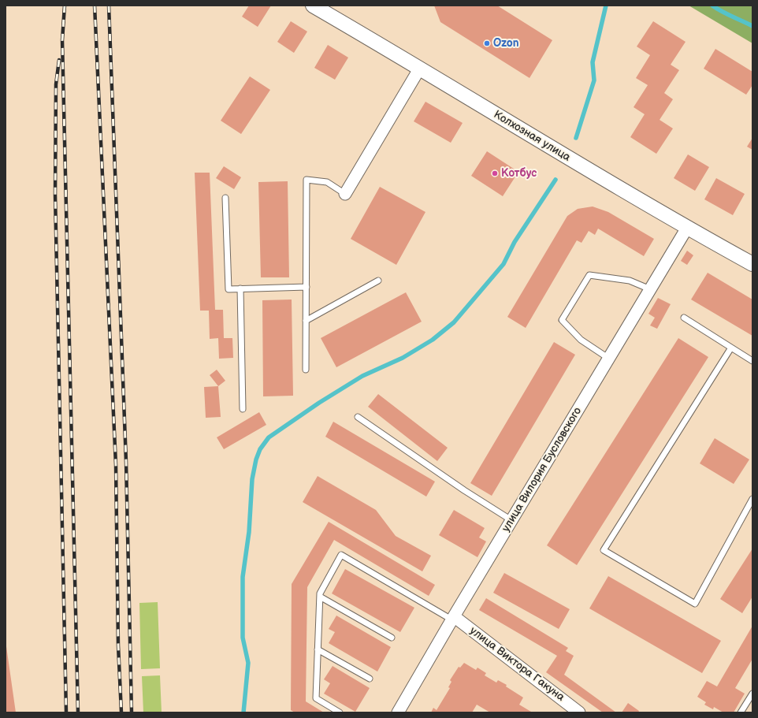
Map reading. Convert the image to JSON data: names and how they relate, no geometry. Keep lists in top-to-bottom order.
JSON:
{
  "streets": {
    "street": ["Колхозная улица", "улица Вилория Бусловского", "улица Виктора Гакуна"]
  },
  "crossings": [
    ["Колхозная улица", "улица Вилория Бусловского"],
    ["улица Вилория Бусловского", "улица Виктора Гакуна"]
  ],
  "places": ["Ozon", "Котбус"]
}
